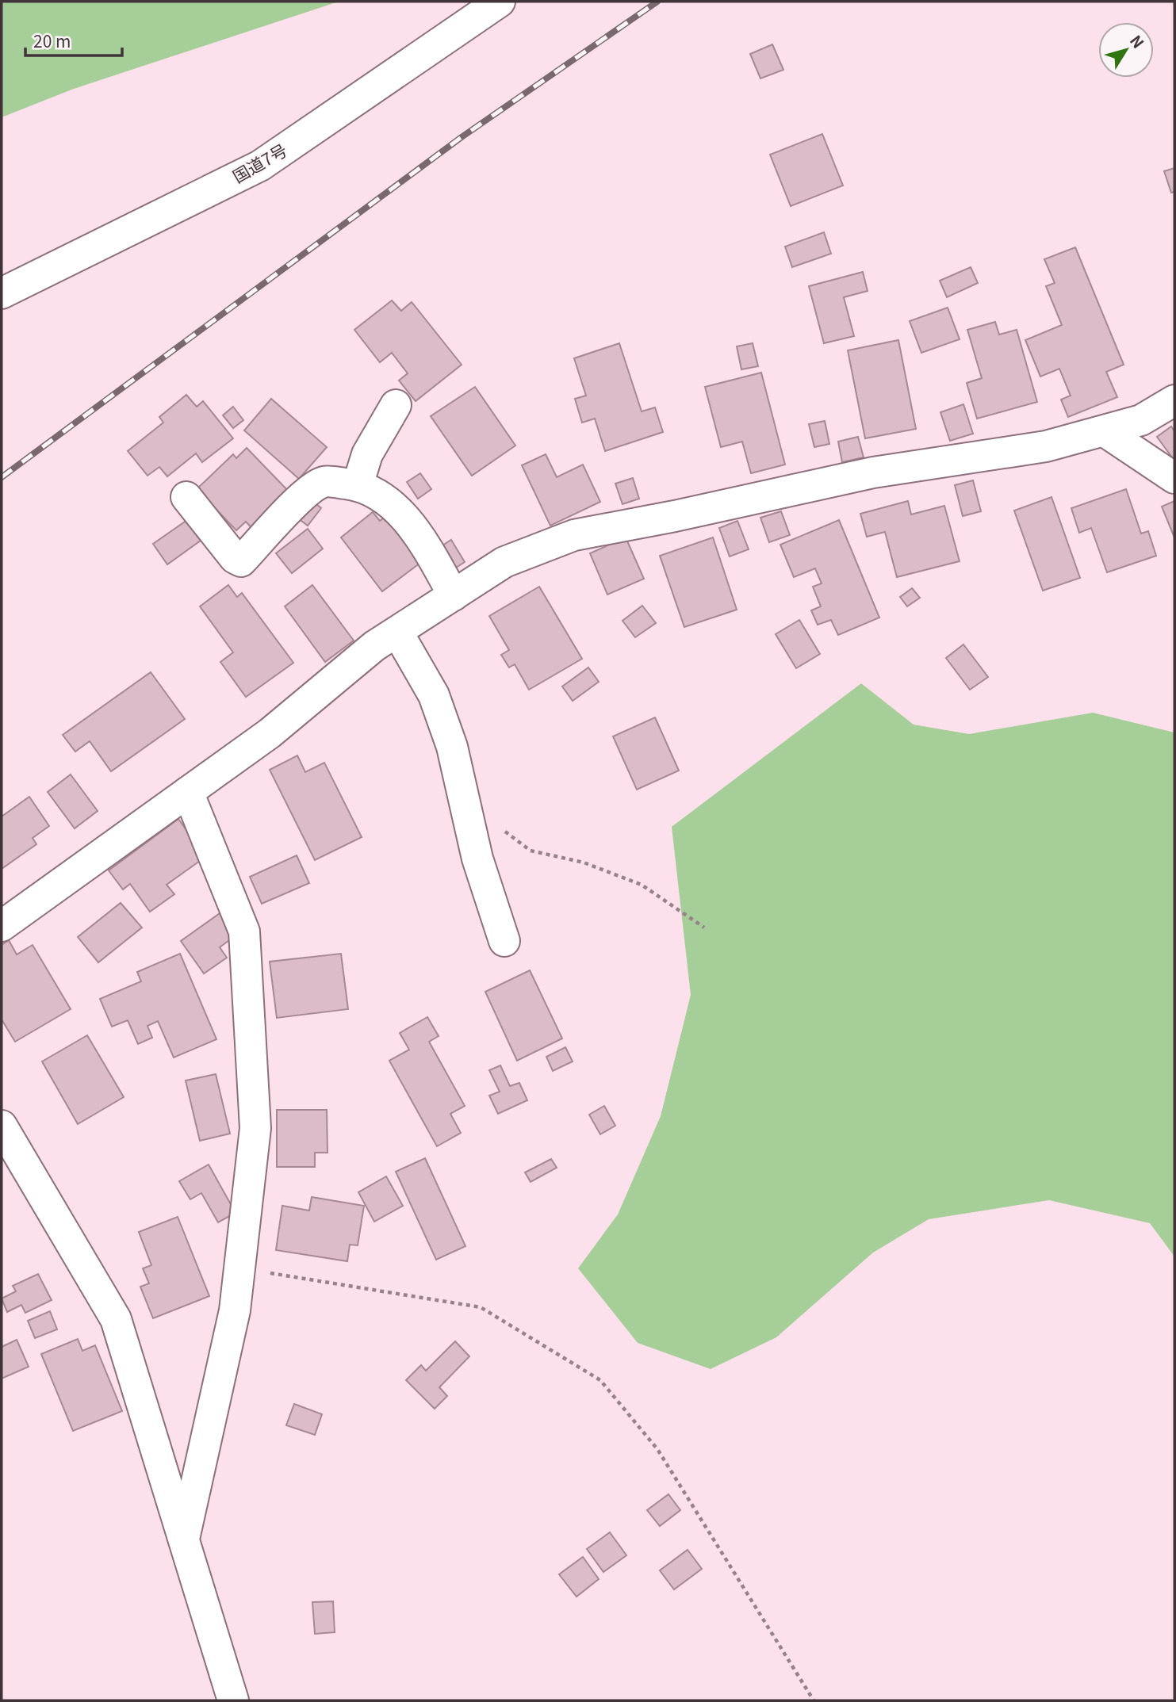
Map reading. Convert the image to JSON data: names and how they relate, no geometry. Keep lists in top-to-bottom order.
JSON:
{
  "streets": {
    "main road": ["国道7号"]
  },
  "scale_bar": "20 m",
  "north": "top right"
}
